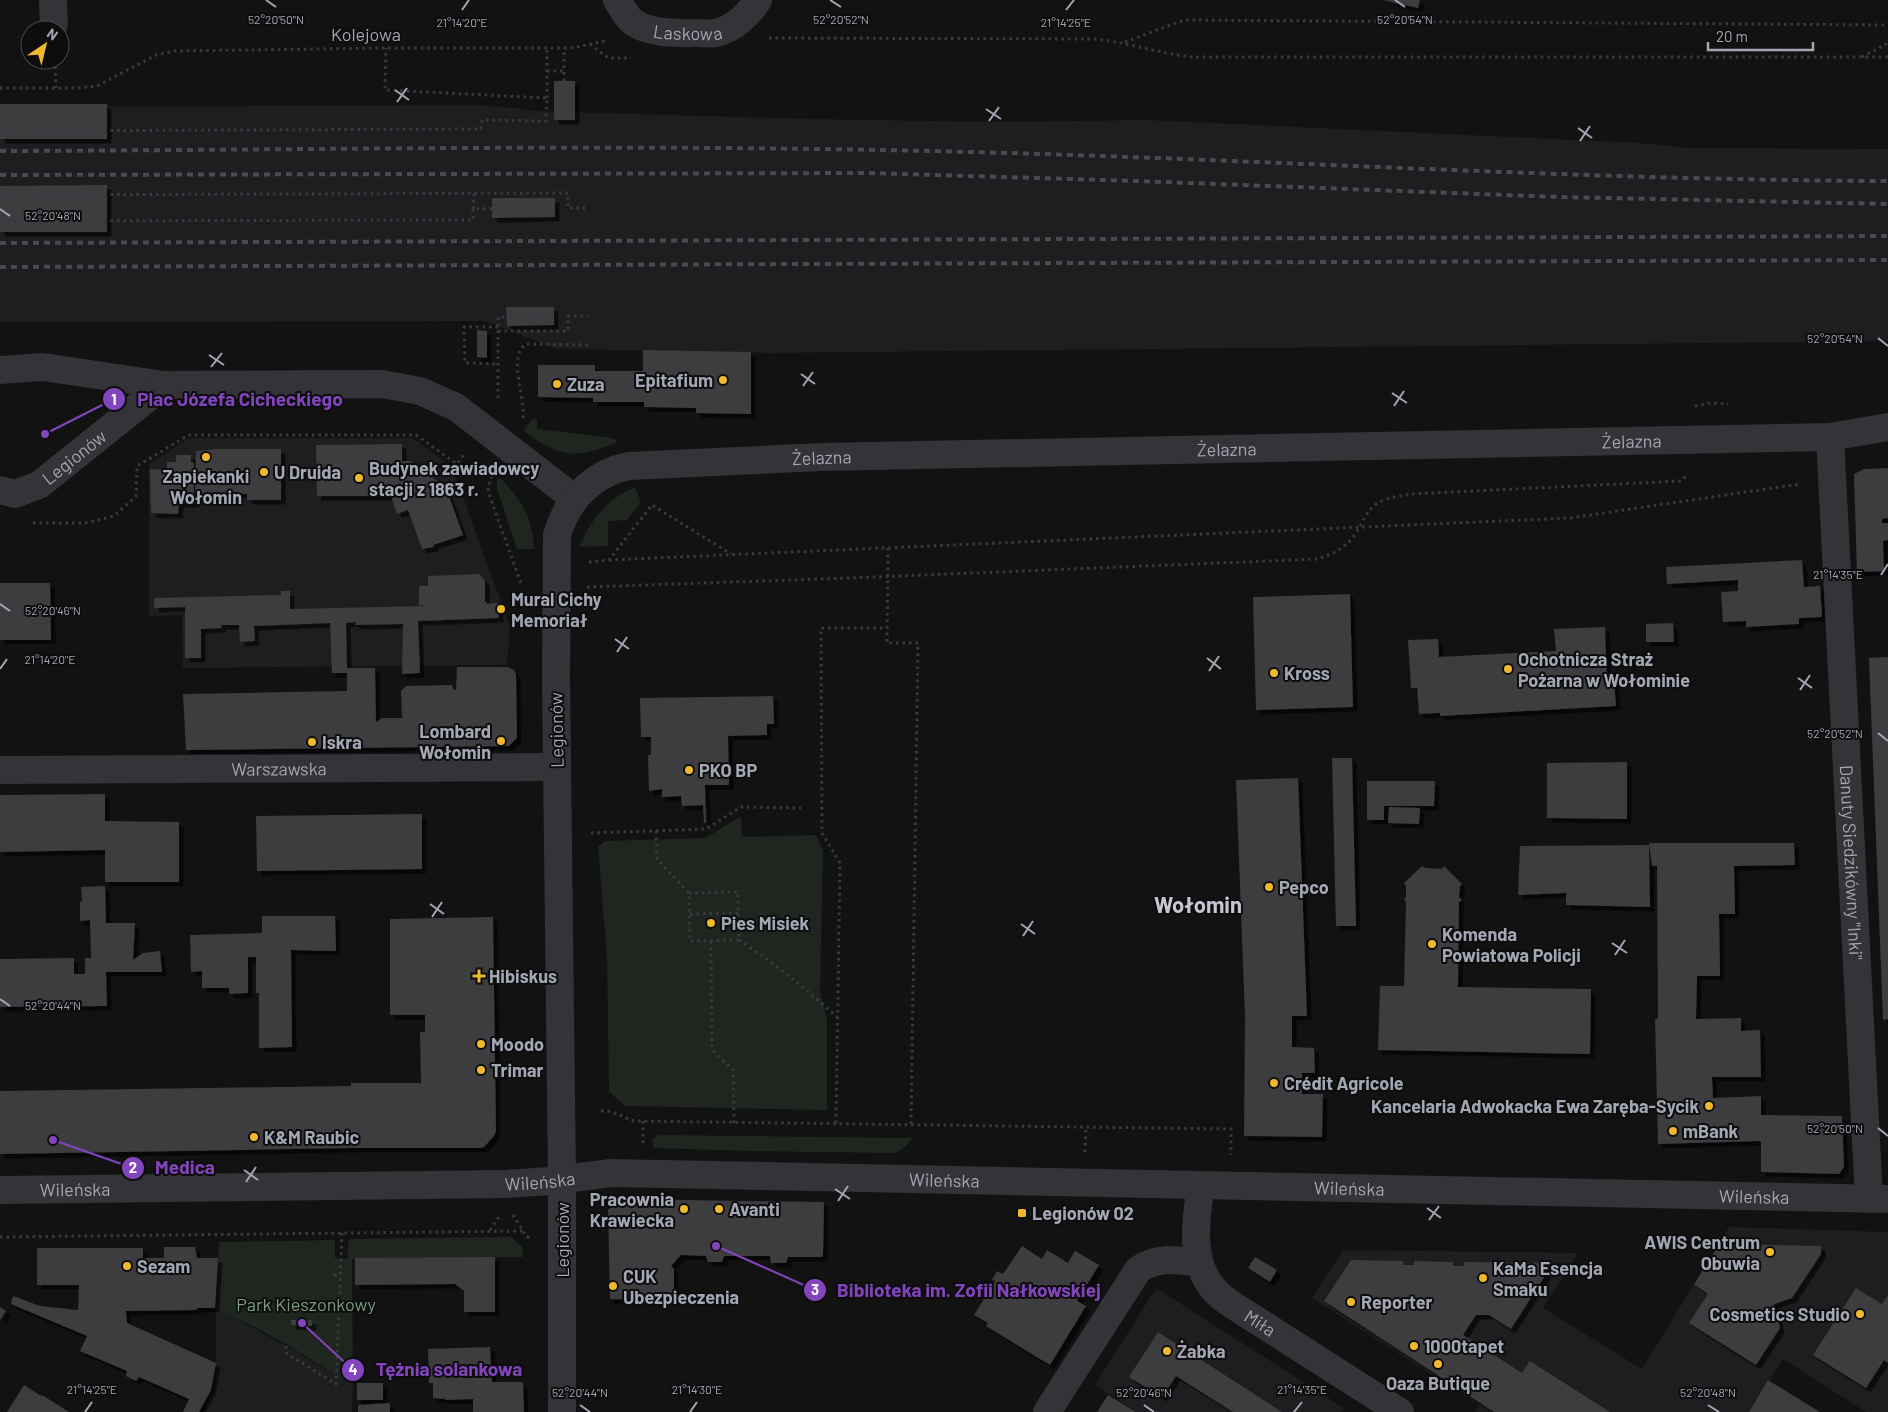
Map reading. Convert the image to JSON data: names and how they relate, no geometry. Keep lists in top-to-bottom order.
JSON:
{
  "streets": {
    "street": [
      "Laskowa",
      "Żelazna",
      "Legionów",
      "Warszawska",
      "Danuty Siedzikówny \"Inki\"",
      "Wileńska",
      "Miła"
    ],
    "path": ["Kolejowa"]
  },
  "crossings": [
    ["Żelazna", "Legionów"],
    ["Żelazna", "Danuty Siedzikówny \"Inki\""],
    ["Legionów", "Warszawska"],
    ["Legionów", "Wileńska"],
    ["Danuty Siedzikówny \"Inki\"", "Wileńska"],
    ["Wileńska", "Miła"]
  ],
  "districts": ["Wołomin"],
  "parks": ["Park Kieszonkowy"],
  "places": {
    "other": [
      "Epitafium",
      "Zuza",
      "Plac Józefa Cicheckiego",
      "Zapiekanki Wołomin",
      "U Druida",
      "Budynek zawiadowcy stacji z 1863 r.",
      "Mural Cichy Memoriał",
      "Ochotnicza Straż Pożarna w Wołominie",
      "Kross",
      "Lombard Wołomin",
      "Iskra",
      "PKO BP",
      "Pepco",
      "Pies Misiek",
      "Komenda Powiatowa Policji",
      "Moodo",
      "Trimar",
      "Crédit Agricole",
      "Kancelaria Adwokacka Ewa Zaręba-Sycik",
      "mBank",
      "K&M Raubic",
      "Medica",
      "Pracownia Krawiecka",
      "Avanti",
      "Biblioteka im. Zofii Nałkowskiej",
      "AWIS Centrum Obuwia",
      "Sezam",
      "KaMa Esencja Smaku",
      "CUK Ubezpieczenia",
      "Reporter",
      "Cosmetics Studio",
      "Tężnia solankowa",
      "1000tapet",
      "Żabka",
      "Oaza Butique"
    ],
    "health": ["Hibiskus"],
    "transit": ["Legionów 02"]
  },
  "scale_bar": "20 m",
  "north": "top right",
  "coordinates": [
    "52°20'52\"N",
    "52°20'50\"N",
    "52°20'54\"N",
    "21°14'20\"E",
    "21°14'25\"E",
    "52°20'48\"N",
    "21°14'35\"E",
    "52°20'46\"N",
    "52°20'44\"N",
    "21°14'30\"E"
  ]
}
